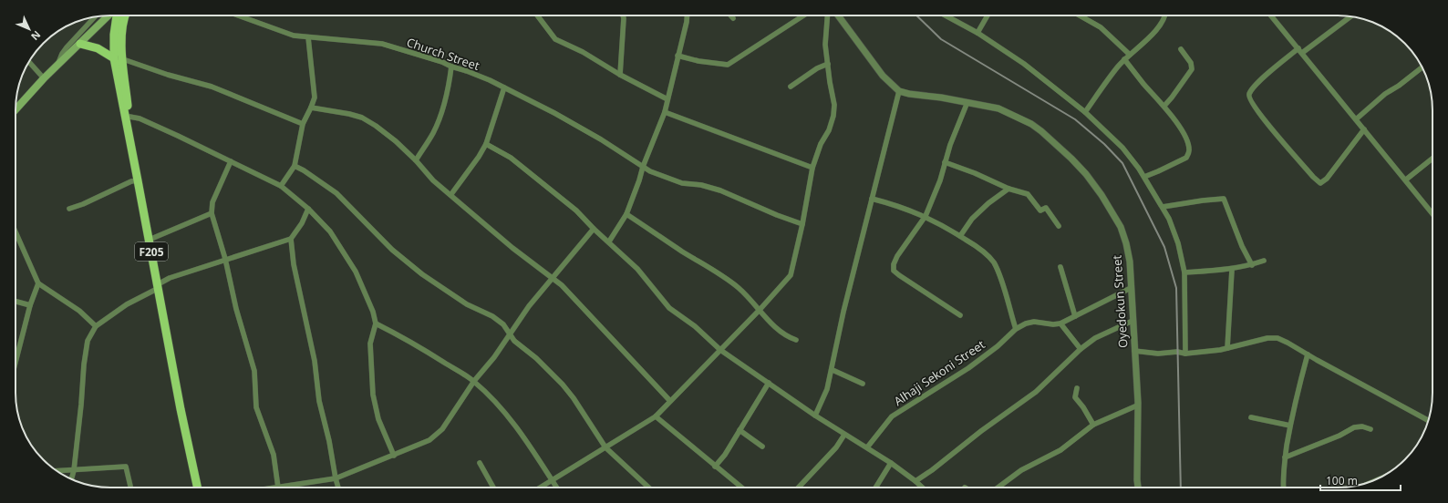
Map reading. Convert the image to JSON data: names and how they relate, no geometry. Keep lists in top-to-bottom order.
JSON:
{
  "streets": {
    "main road": ["F205"],
    "street": ["Church Street", "Oyedokun Street", "Alhaji Sekoni Street"]
  },
  "crossings": [
    ["Oyedokun Street", "Alhaji Sekoni Street"]
  ],
  "scale_bar": "100 m",
  "north": "bottom right"
}
